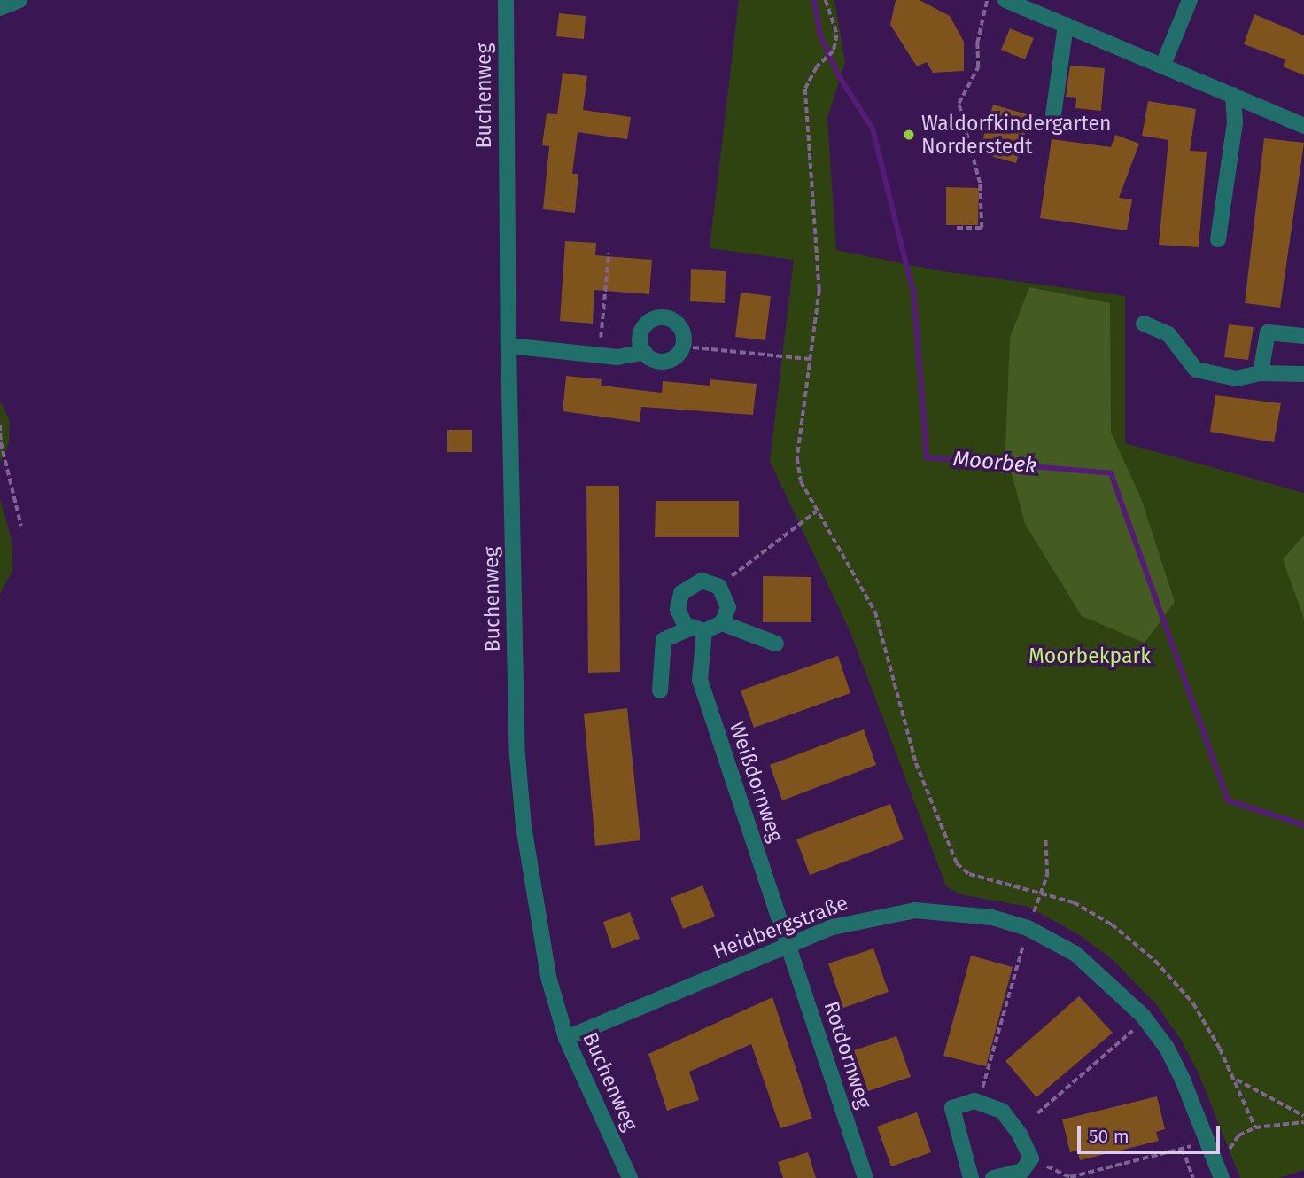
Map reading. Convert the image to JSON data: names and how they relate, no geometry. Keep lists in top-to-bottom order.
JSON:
{
  "streets": {
    "street": [
      "Buchenweg",
      "Weißdornweg",
      "Heidbergstraße",
      "Rotdornweg"
    ]
  },
  "crossings": [
    ["Buchenweg", "Heidbergstraße"],
    ["Weißdornweg", "Heidbergstraße"],
    ["Weißdornweg", "Rotdornweg"],
    ["Heidbergstraße", "Rotdornweg"]
  ],
  "water": ["Moorbek"],
  "parks": ["Moorbekpark"],
  "places": ["Waldorfkindergarten Norderstedt"],
  "scale_bar": "50 m"
}
